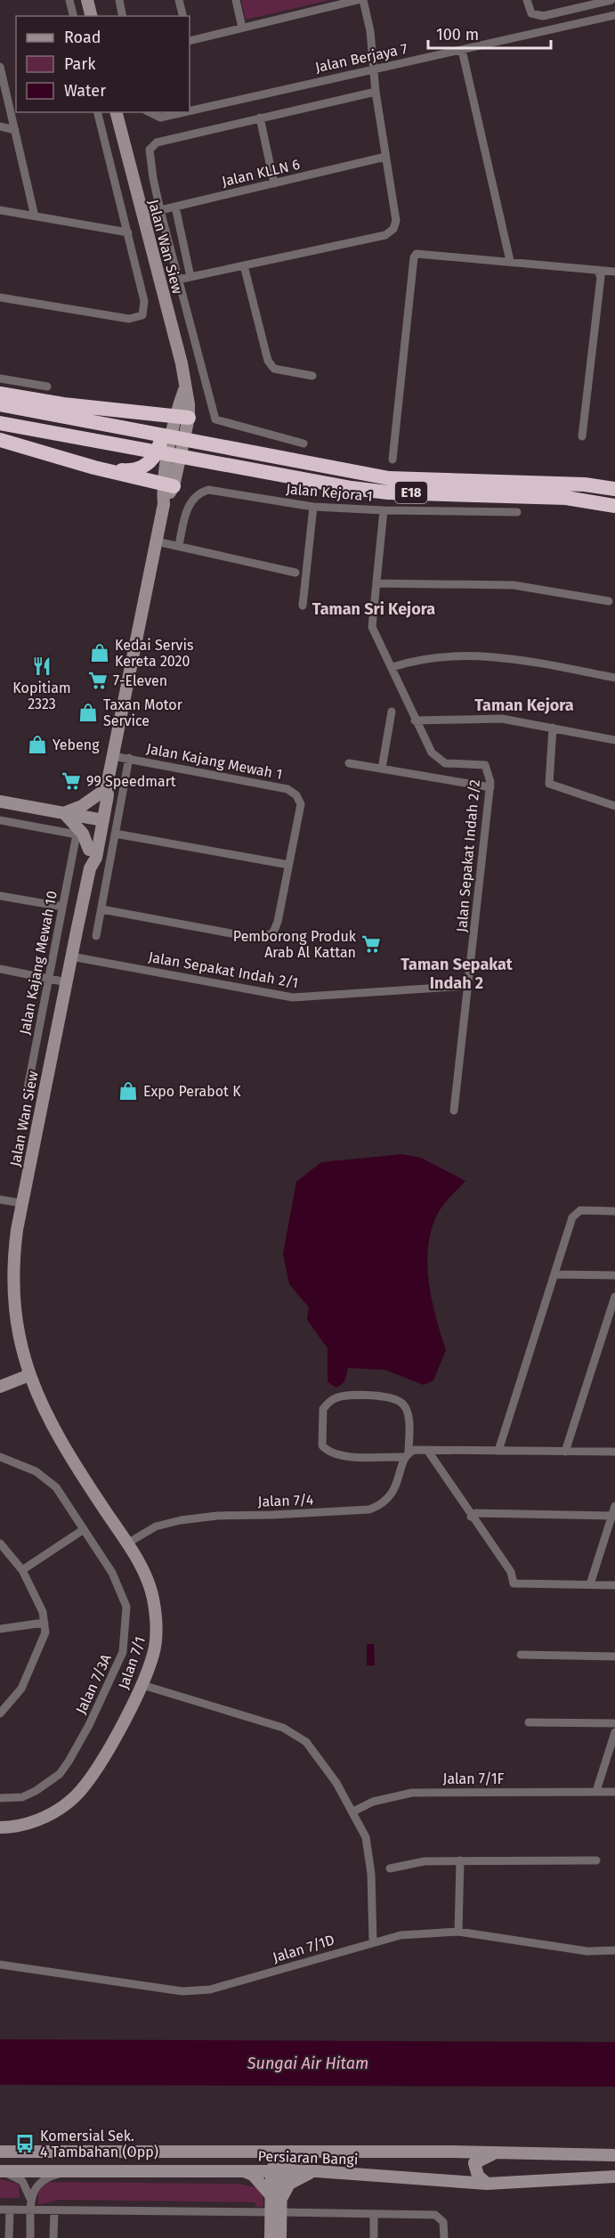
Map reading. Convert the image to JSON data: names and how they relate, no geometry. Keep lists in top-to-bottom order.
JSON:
{
  "streets": {
    "highway": ["E18"],
    "street": [
      "Jalan Berjaya 7",
      "Jalan KLLN 6",
      "Jalan Wan Siew",
      "Jalan Kejora 1",
      "Jalan Kajang Mewah 1",
      "Jalan Sepakat Indah 2/2",
      "Jalan Kajang Mewah 10",
      "Jalan Sepakat Indah 2/1",
      "Jalan 7/4",
      "Jalan 7/1",
      "Jalan 7/3A",
      "Jalan 7/1F",
      "Jalan 7/1D",
      "Persiaran Bangi"
    ]
  },
  "crossings": [
    ["Jalan KLLN 6", "Jalan Wan Siew"],
    ["Jalan Wan Siew", "Jalan Kajang Mewah 1"],
    ["Jalan Wan Siew", "Jalan Sepakat Indah 2/1"],
    ["Jalan Wan Siew", "Jalan 7/1"],
    ["Jalan Sepakat Indah 2/2", "Jalan Sepakat Indah 2/1"],
    ["Jalan 7/4", "Jalan 7/1"]
  ],
  "districts": ["Taman Sri Kejora", "Taman Kejora", "Taman Sepakat Indah 2"],
  "water": ["Sungai Air Hitam"],
  "places": {
    "shop": [
      "Kedai Servis Kereta 2020",
      "Taxan Motor Service",
      "Yebeng",
      "Expo Perabot K"
    ],
    "restaurant": ["Kopitiam 2323"],
    "supermarket": ["7-Eleven", "99 Speedmart", "Pemborong Produk Arab Al Kattan"],
    "bus stop": ["Komersial Sek. 4 Tambahan (Opp)"]
  },
  "legend": ["Road", "Park", "Water"],
  "scale_bar": "100 m"
}
